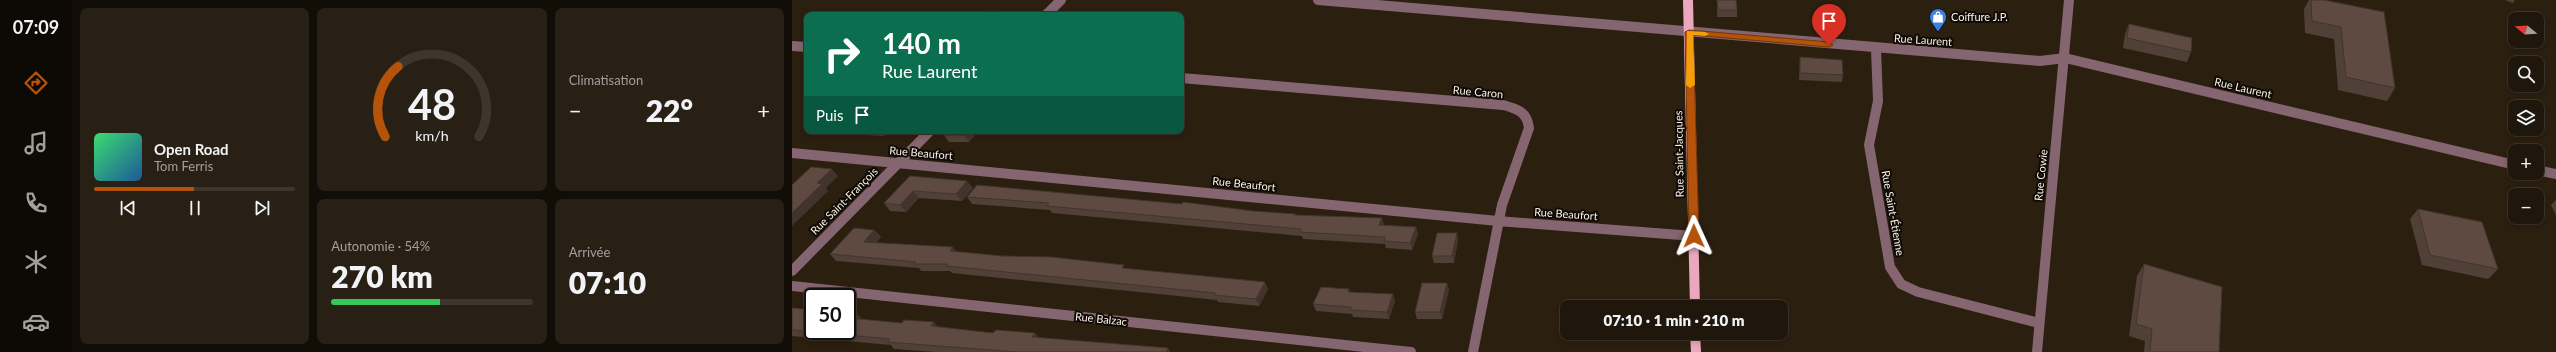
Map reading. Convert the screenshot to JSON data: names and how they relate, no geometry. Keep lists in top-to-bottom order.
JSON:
{
  "streets": {
    "main road": ["Rue Saint-Jacques"],
    "street": [
      "Rue Laurent",
      "Rue Caron",
      "Rue Beaufort",
      "Rue Cowie",
      "Rue Saint-François",
      "Rue Saint-Étienne",
      "Rue Balzac"
    ]
  },
  "crossings": [
    ["Rue Laurent", "Rue Saint-Jacques"],
    ["Rue Laurent", "Rue Cowie"],
    ["Rue Laurent", "Rue Saint-Étienne"],
    ["Rue Caron", "Rue Beaufort"],
    ["Rue Beaufort", "Rue Saint-Jacques"],
    ["Rue Beaufort", "Rue Saint-François"],
    ["Rue Cowie", "Rue Saint-Étienne"]
  ],
  "places": {
    "shop": ["Coiffure J.P."]
  },
  "north": "left",
  "page": {
    "tabs": "07:09",
    "tile": [
      "Climatisation",
      ["Autonomie · 54%", "270 km"],
      ["Arrivée", "07:10"]
    ],
    "map_buttons": ["+", "−"],
    "turn": ["140 m", "Rue Laurent"],
    "heat": ["−", "22°", "+"],
    "then": "Puis",
    "song": ["Open Road", "Tom Ferris"],
    "limit": "50",
    "trip": "07:10 · 1 min · 210 m",
    "gauge": ["48", "km/h"]
  }
}
